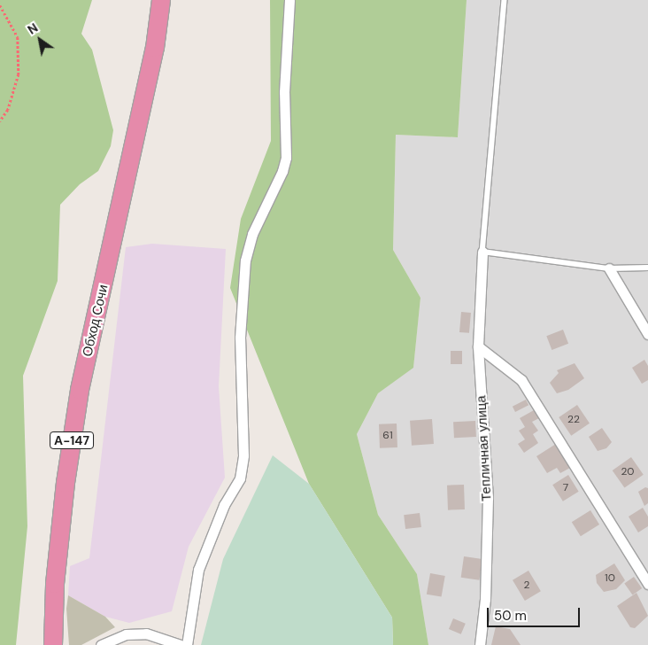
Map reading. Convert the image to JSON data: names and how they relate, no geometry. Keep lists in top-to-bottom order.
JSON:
{
  "streets": {
    "highway": ["Обход Сочи", "А-147"],
    "street": ["Тепличная улица"]
  },
  "house_numbers": [
    "22",
    "61",
    "20",
    "7",
    "10",
    "2"
  ],
  "scale_bar": "50 m",
  "north": "top left"
}
